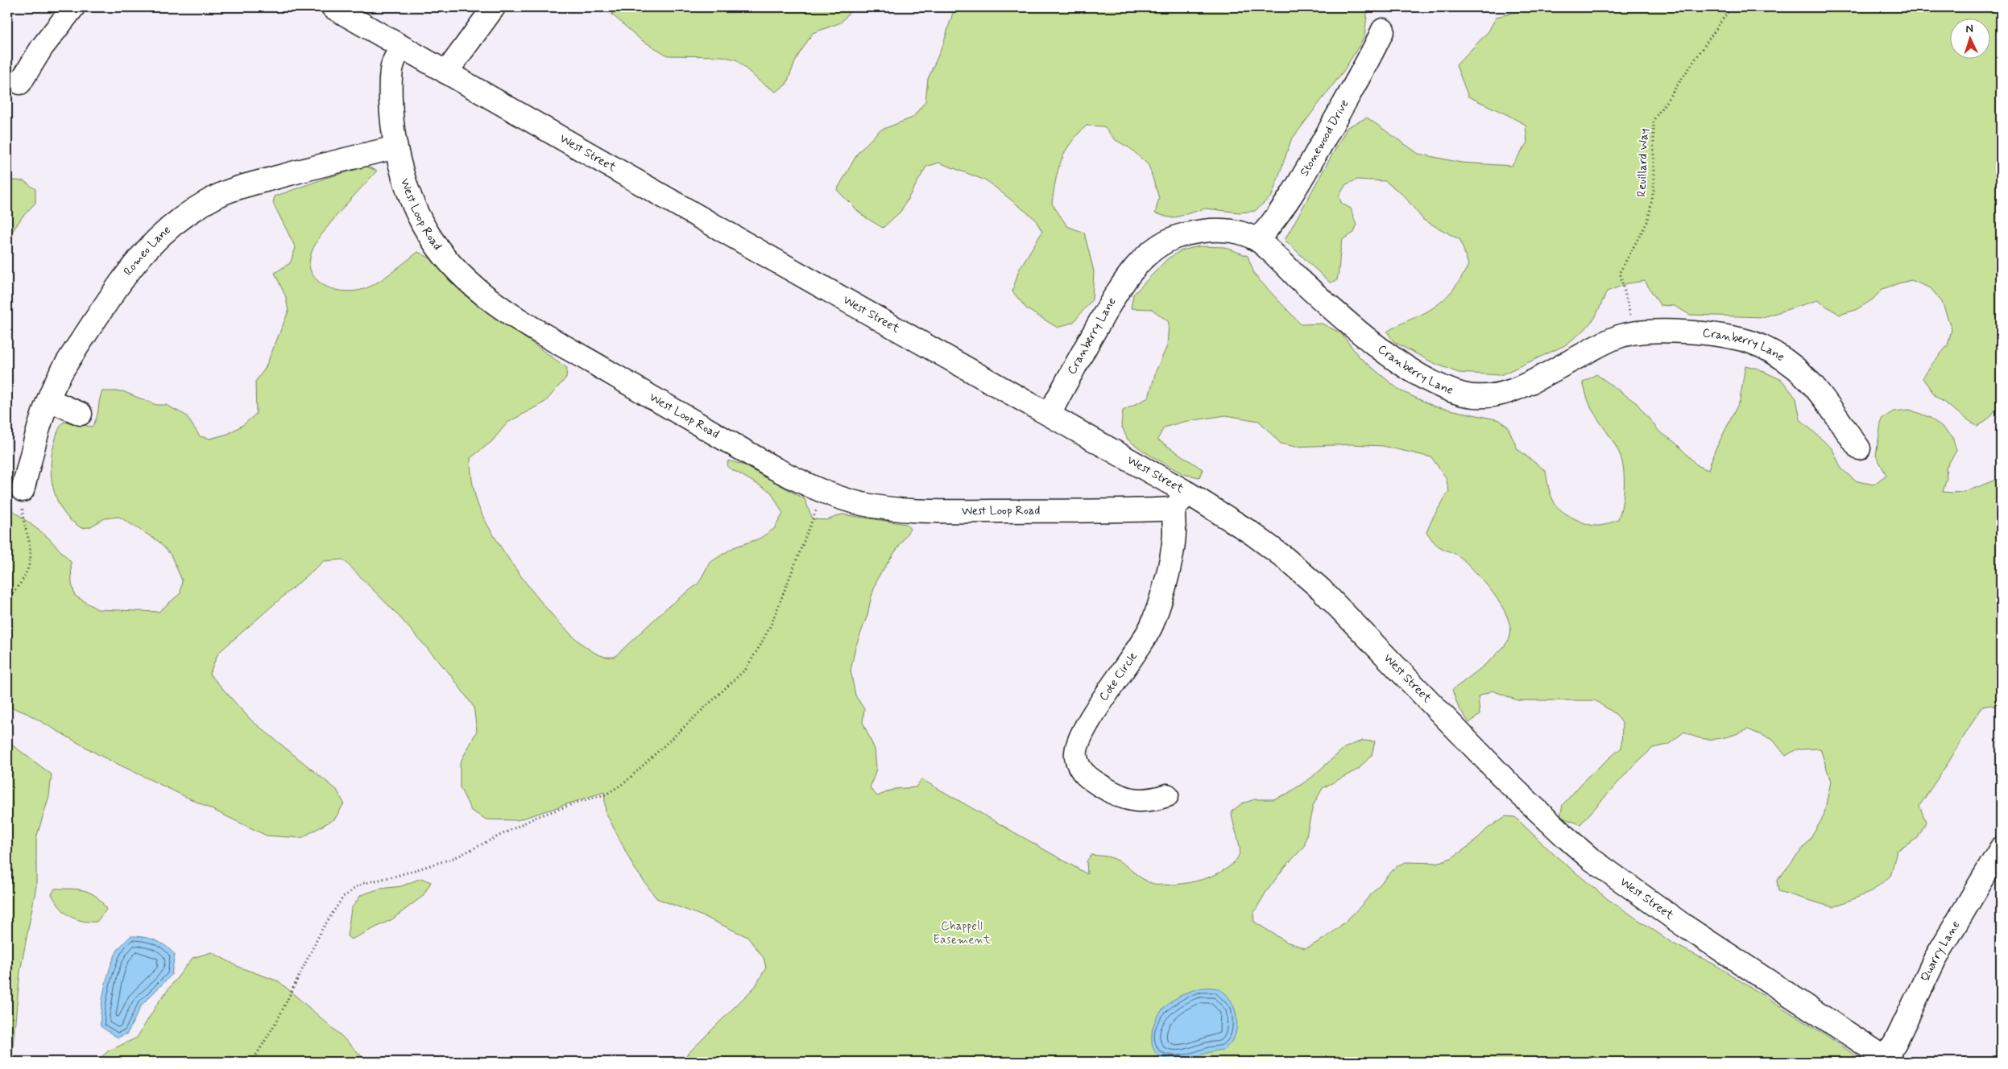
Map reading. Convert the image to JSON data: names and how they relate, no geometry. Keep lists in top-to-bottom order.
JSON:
{
  "streets": {
    "street": [
      "Stonewood Drive",
      "West Street",
      "West Loop Road",
      "Romeo Lane",
      "Cranberry Lane",
      "Cote Circle",
      "Quarry Lane"
    ],
    "path": ["Reuillard Way"]
  },
  "crossings": [
    ["Stonewood Drive", "Cranberry Lane"],
    ["West Street", "West Loop Road"],
    ["West Street", "Cranberry Lane"],
    ["West Street", "Cote Circle"],
    ["West Street", "Quarry Lane"],
    ["Reuillard Way", "Cranberry Lane"],
    ["West Loop Road", "Romeo Lane"],
    ["West Loop Road", "Cote Circle"]
  ],
  "parks": ["Chappell Easement"],
  "north": "top"
}
